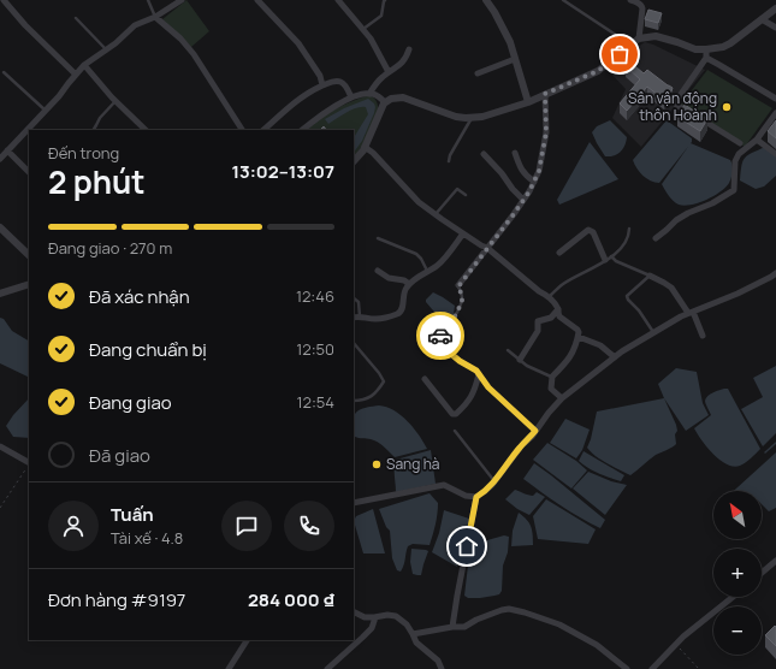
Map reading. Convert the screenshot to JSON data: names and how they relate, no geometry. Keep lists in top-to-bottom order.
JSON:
{
  "places": ["Sân vận động thôn Hoành", "Sang hà"],
  "north": "top left",
  "page": {
    "heading": ["2 phút", "Đến trong", "13:02–13:07"],
    "panel": [
      "Tuấn",
      "Tài xế · 4.8",
      "Đơn hàng #9197",
      "284 000 ₫"
    ],
    "bar": "Đang giao · 270 m",
    "list": [
      ["Đã xác nhận", "12:46"],
      ["Đang chuẩn bị", "12:50"],
      ["Đang giao", "12:54"],
      "Đã giao"
    ],
    "map_buttons": ["+", "−"]
  }
}
